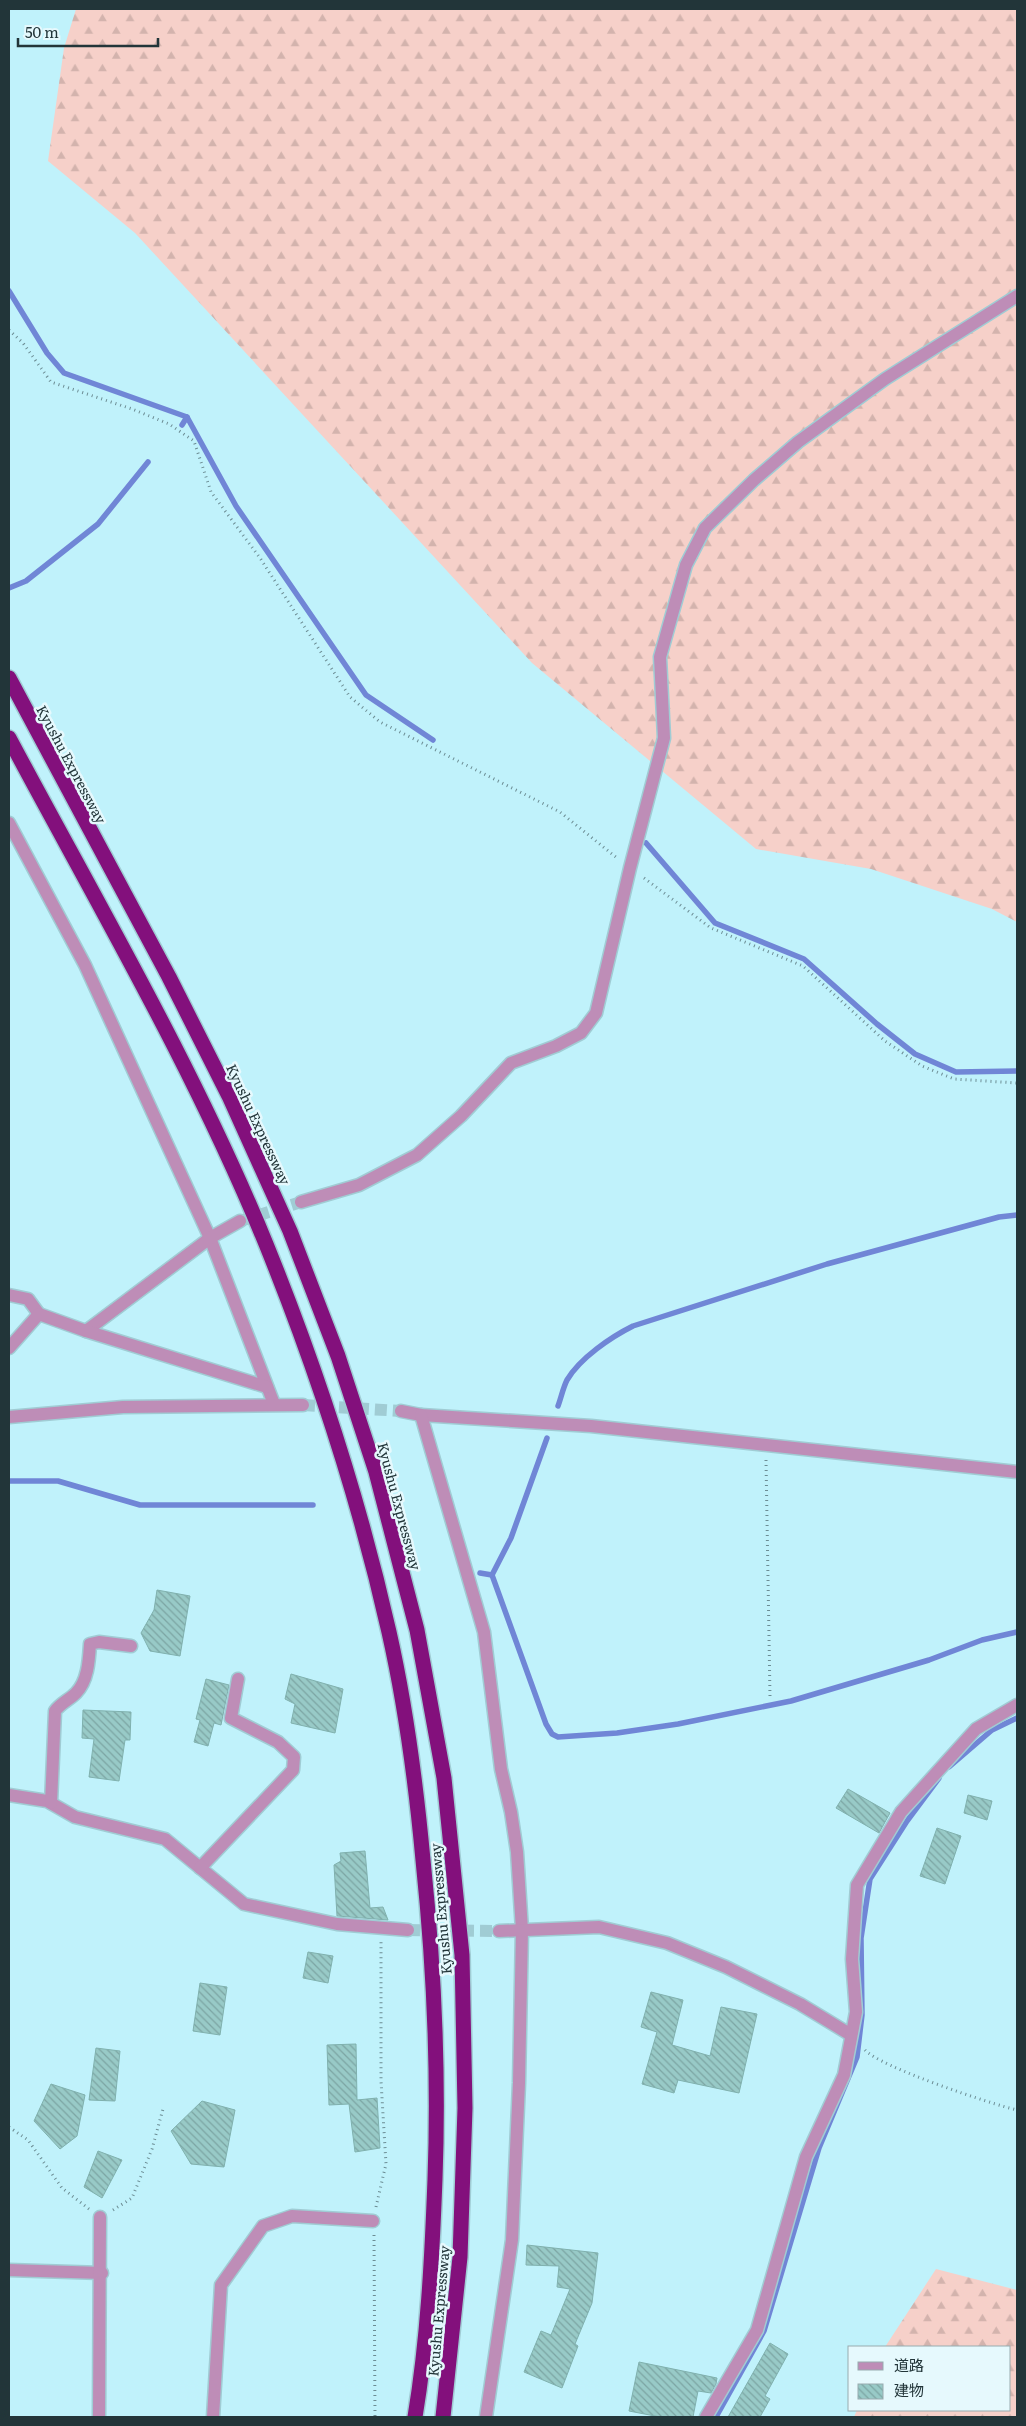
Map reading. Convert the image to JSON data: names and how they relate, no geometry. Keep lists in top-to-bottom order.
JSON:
{
  "streets": {
    "highway": ["Kyushu Expressway"]
  },
  "legend": ["道路", "建物"],
  "scale_bar": "50 m"
}
